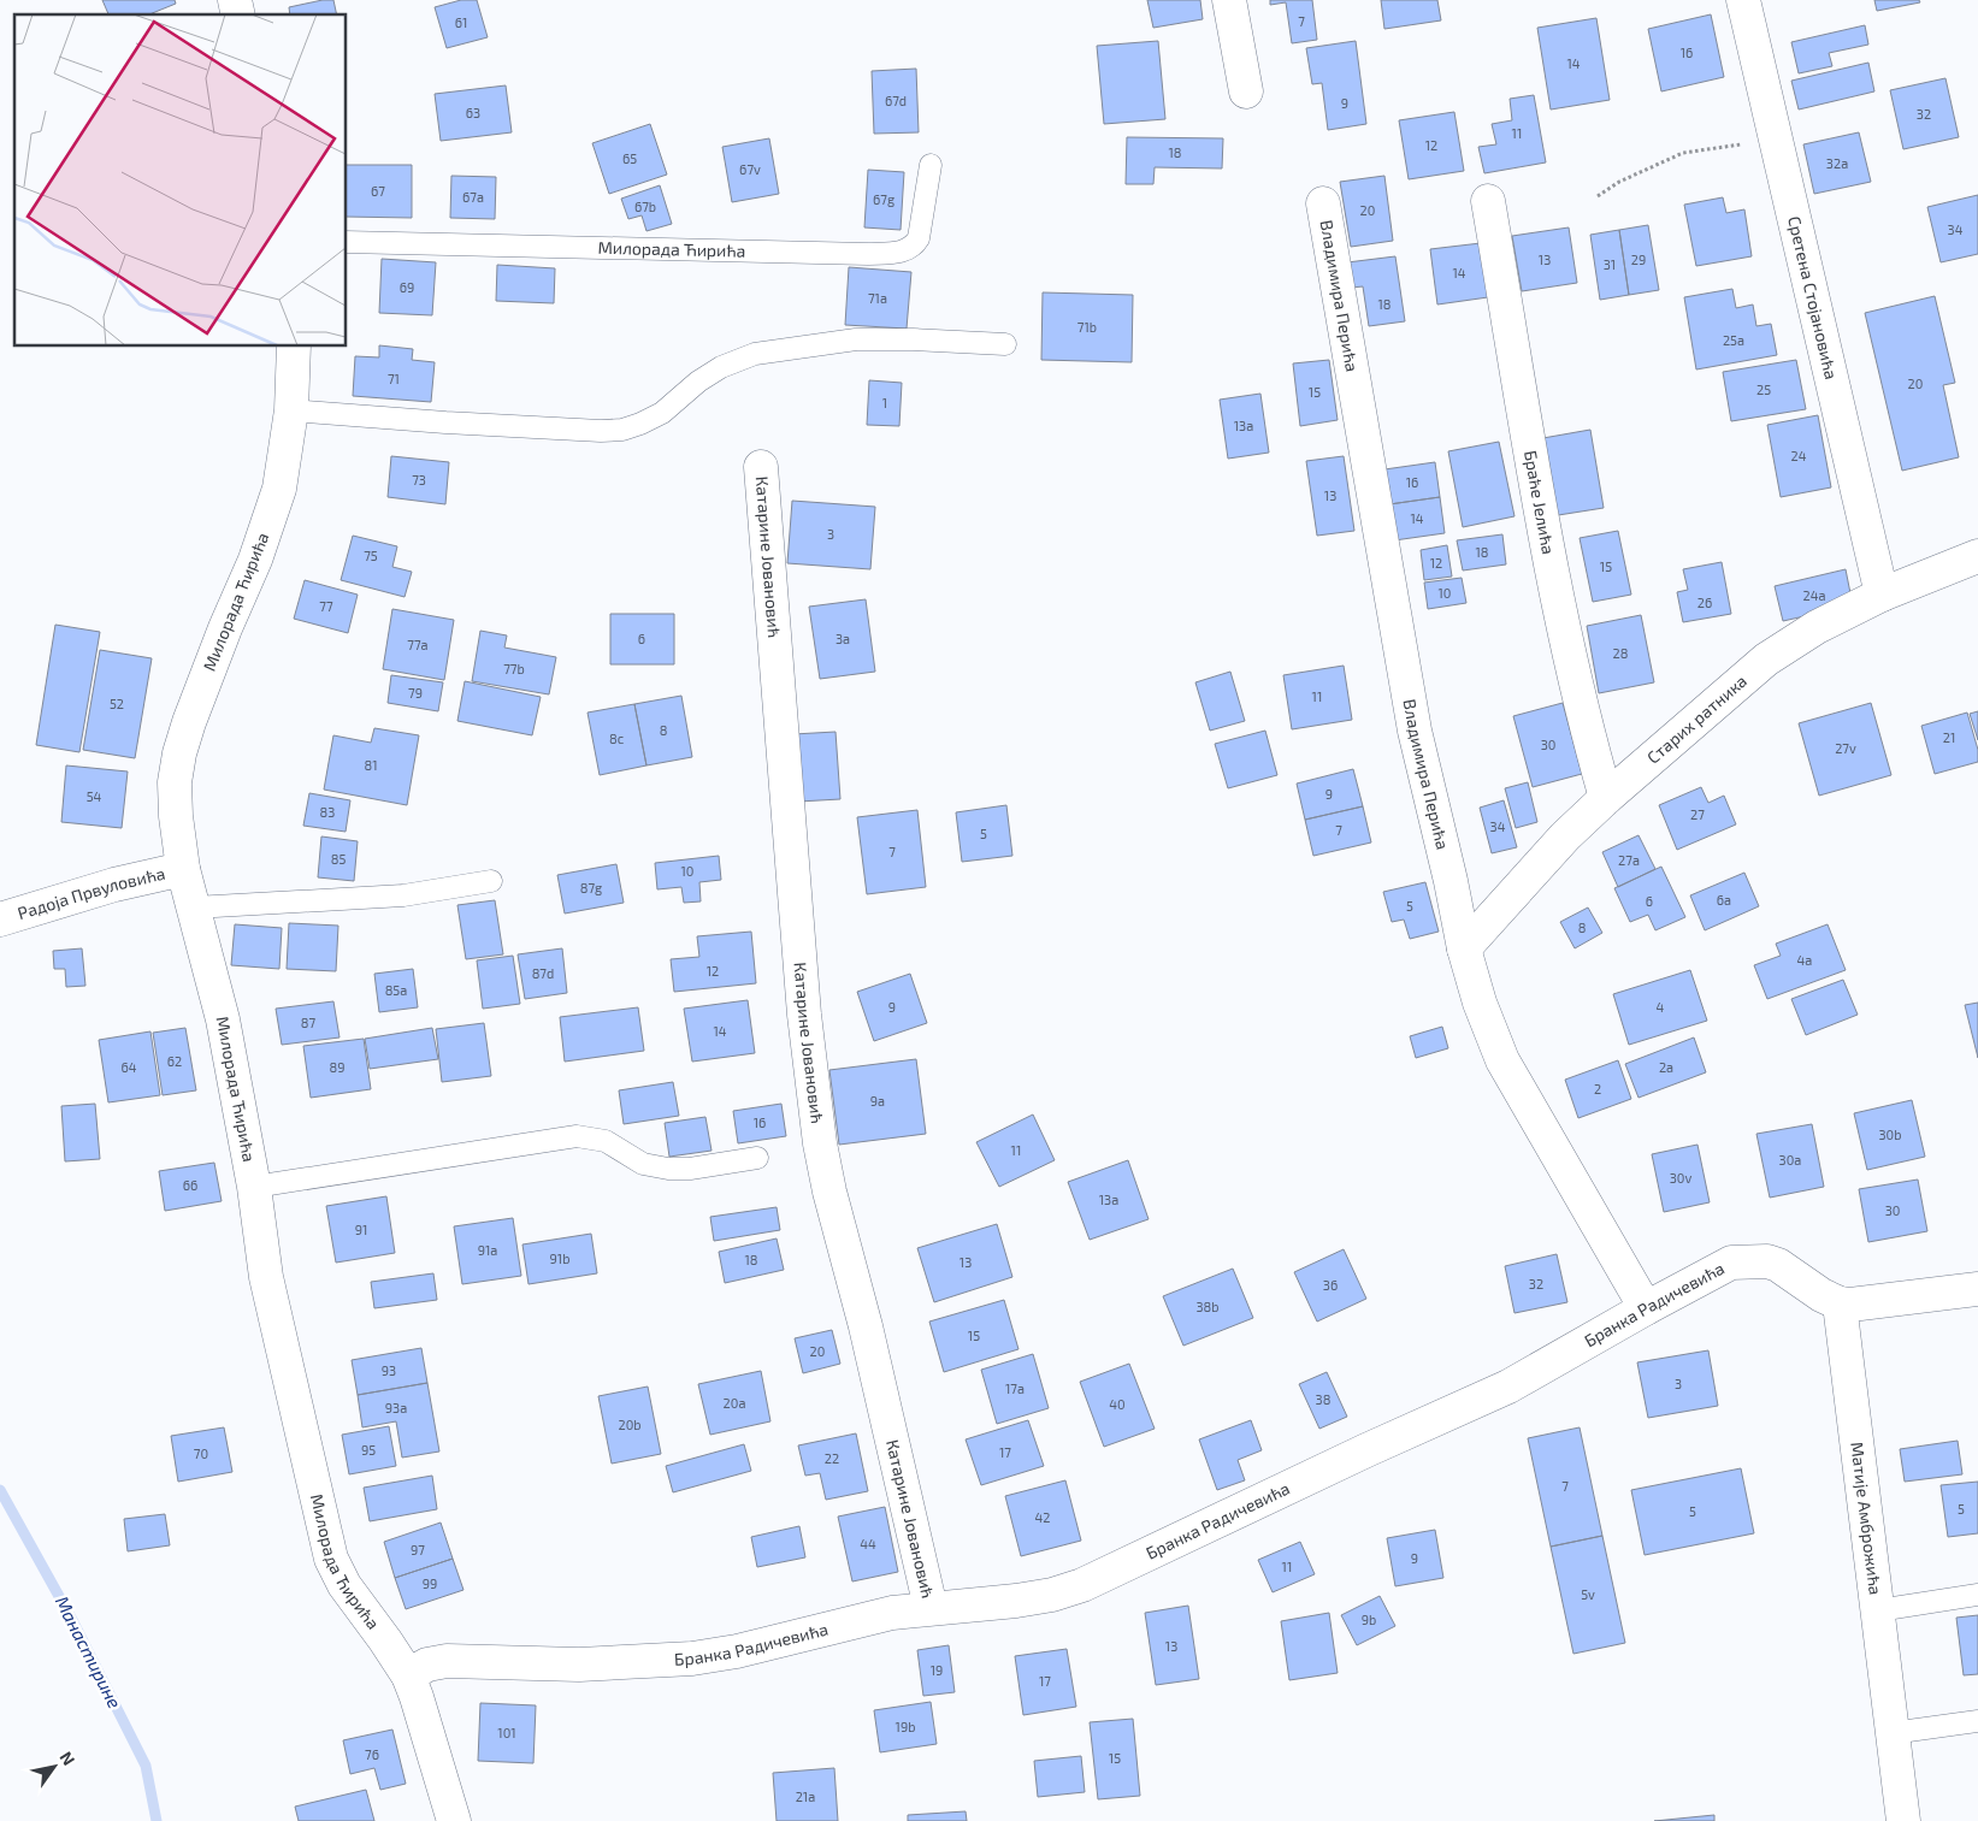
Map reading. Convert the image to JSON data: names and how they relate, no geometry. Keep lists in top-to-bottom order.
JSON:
{
  "streets": {
    "street": [
      "Милорада Ћирића",
      "Владимира Перића",
      "Сретена Стојановића",
      "Браће Јелића",
      "Катарине Јовановић",
      "Старих ратника",
      "Радоја Првуловића",
      "Бранка Радичевића",
      "Матије Амброжића"
    ]
  },
  "crossings": [
    ["Милорада Ћирића", "Радоја Првуловића"],
    ["Милорада Ћирића", "Бранка Радичевића"],
    ["Владимира Перића", "Старих ратника"],
    ["Владимира Перића", "Бранка Радичевића"],
    ["Сретена Стојановића", "Старих ратника"],
    ["Браће Јелића", "Старих ратника"],
    ["Катарине Јовановић", "Бранка Радичевића"],
    ["Бранка Радичевића", "Матије Амброжића"]
  ],
  "water": ["Манастирине"],
  "house_numbers": [
    "7",
    "61",
    "16",
    "14",
    "67d",
    "9",
    "63",
    "32",
    "11",
    "12",
    "18",
    "65",
    "32a",
    "67v",
    "67",
    "67a",
    "67g",
    "67b",
    "20",
    "34",
    "13",
    "29",
    "31",
    "14",
    "69",
    "71a",
    "18",
    "71b",
    "25a",
    "71",
    "20",
    "25",
    "15",
    "1",
    "13a",
    "24",
    "73",
    "16",
    "13",
    "14",
    "3",
    "18",
    "75",
    "12",
    "15",
    "10",
    "24a",
    "26",
    "77",
    "6",
    "3a",
    "77a",
    "28",
    "77b",
    "79",
    "11",
    "52",
    "8",
    "21",
    "8c",
    "30",
    "27v",
    "81",
    "9",
    "54",
    "83",
    "27",
    "34",
    "7",
    "5",
    "7",
    "85",
    "27a",
    "10",
    "87g",
    "6a",
    "6",
    "5",
    "8",
    "4a",
    "12",
    "87d",
    "85a",
    "9",
    "4",
    "87",
    "14",
    "62",
    "64",
    "89",
    "2a",
    "2",
    "9a",
    "16",
    "30b",
    "11",
    "30a",
    "30v",
    "66",
    "13a",
    "30",
    "91",
    "91a",
    "91b",
    "18",
    "13",
    "32",
    "36",
    "38b",
    "15",
    "20",
    "93",
    "3",
    "17a",
    "38",
    "20a",
    "40",
    "93a",
    "20b",
    "95",
    "17",
    "70",
    "22",
    "7",
    "5",
    "5",
    "42",
    "44",
    "97",
    "9",
    "11",
    "99",
    "5v",
    "9b",
    "13",
    "19",
    "17",
    "19b",
    "101",
    "76",
    "15",
    "21a"
  ],
  "north": "top right"
}
